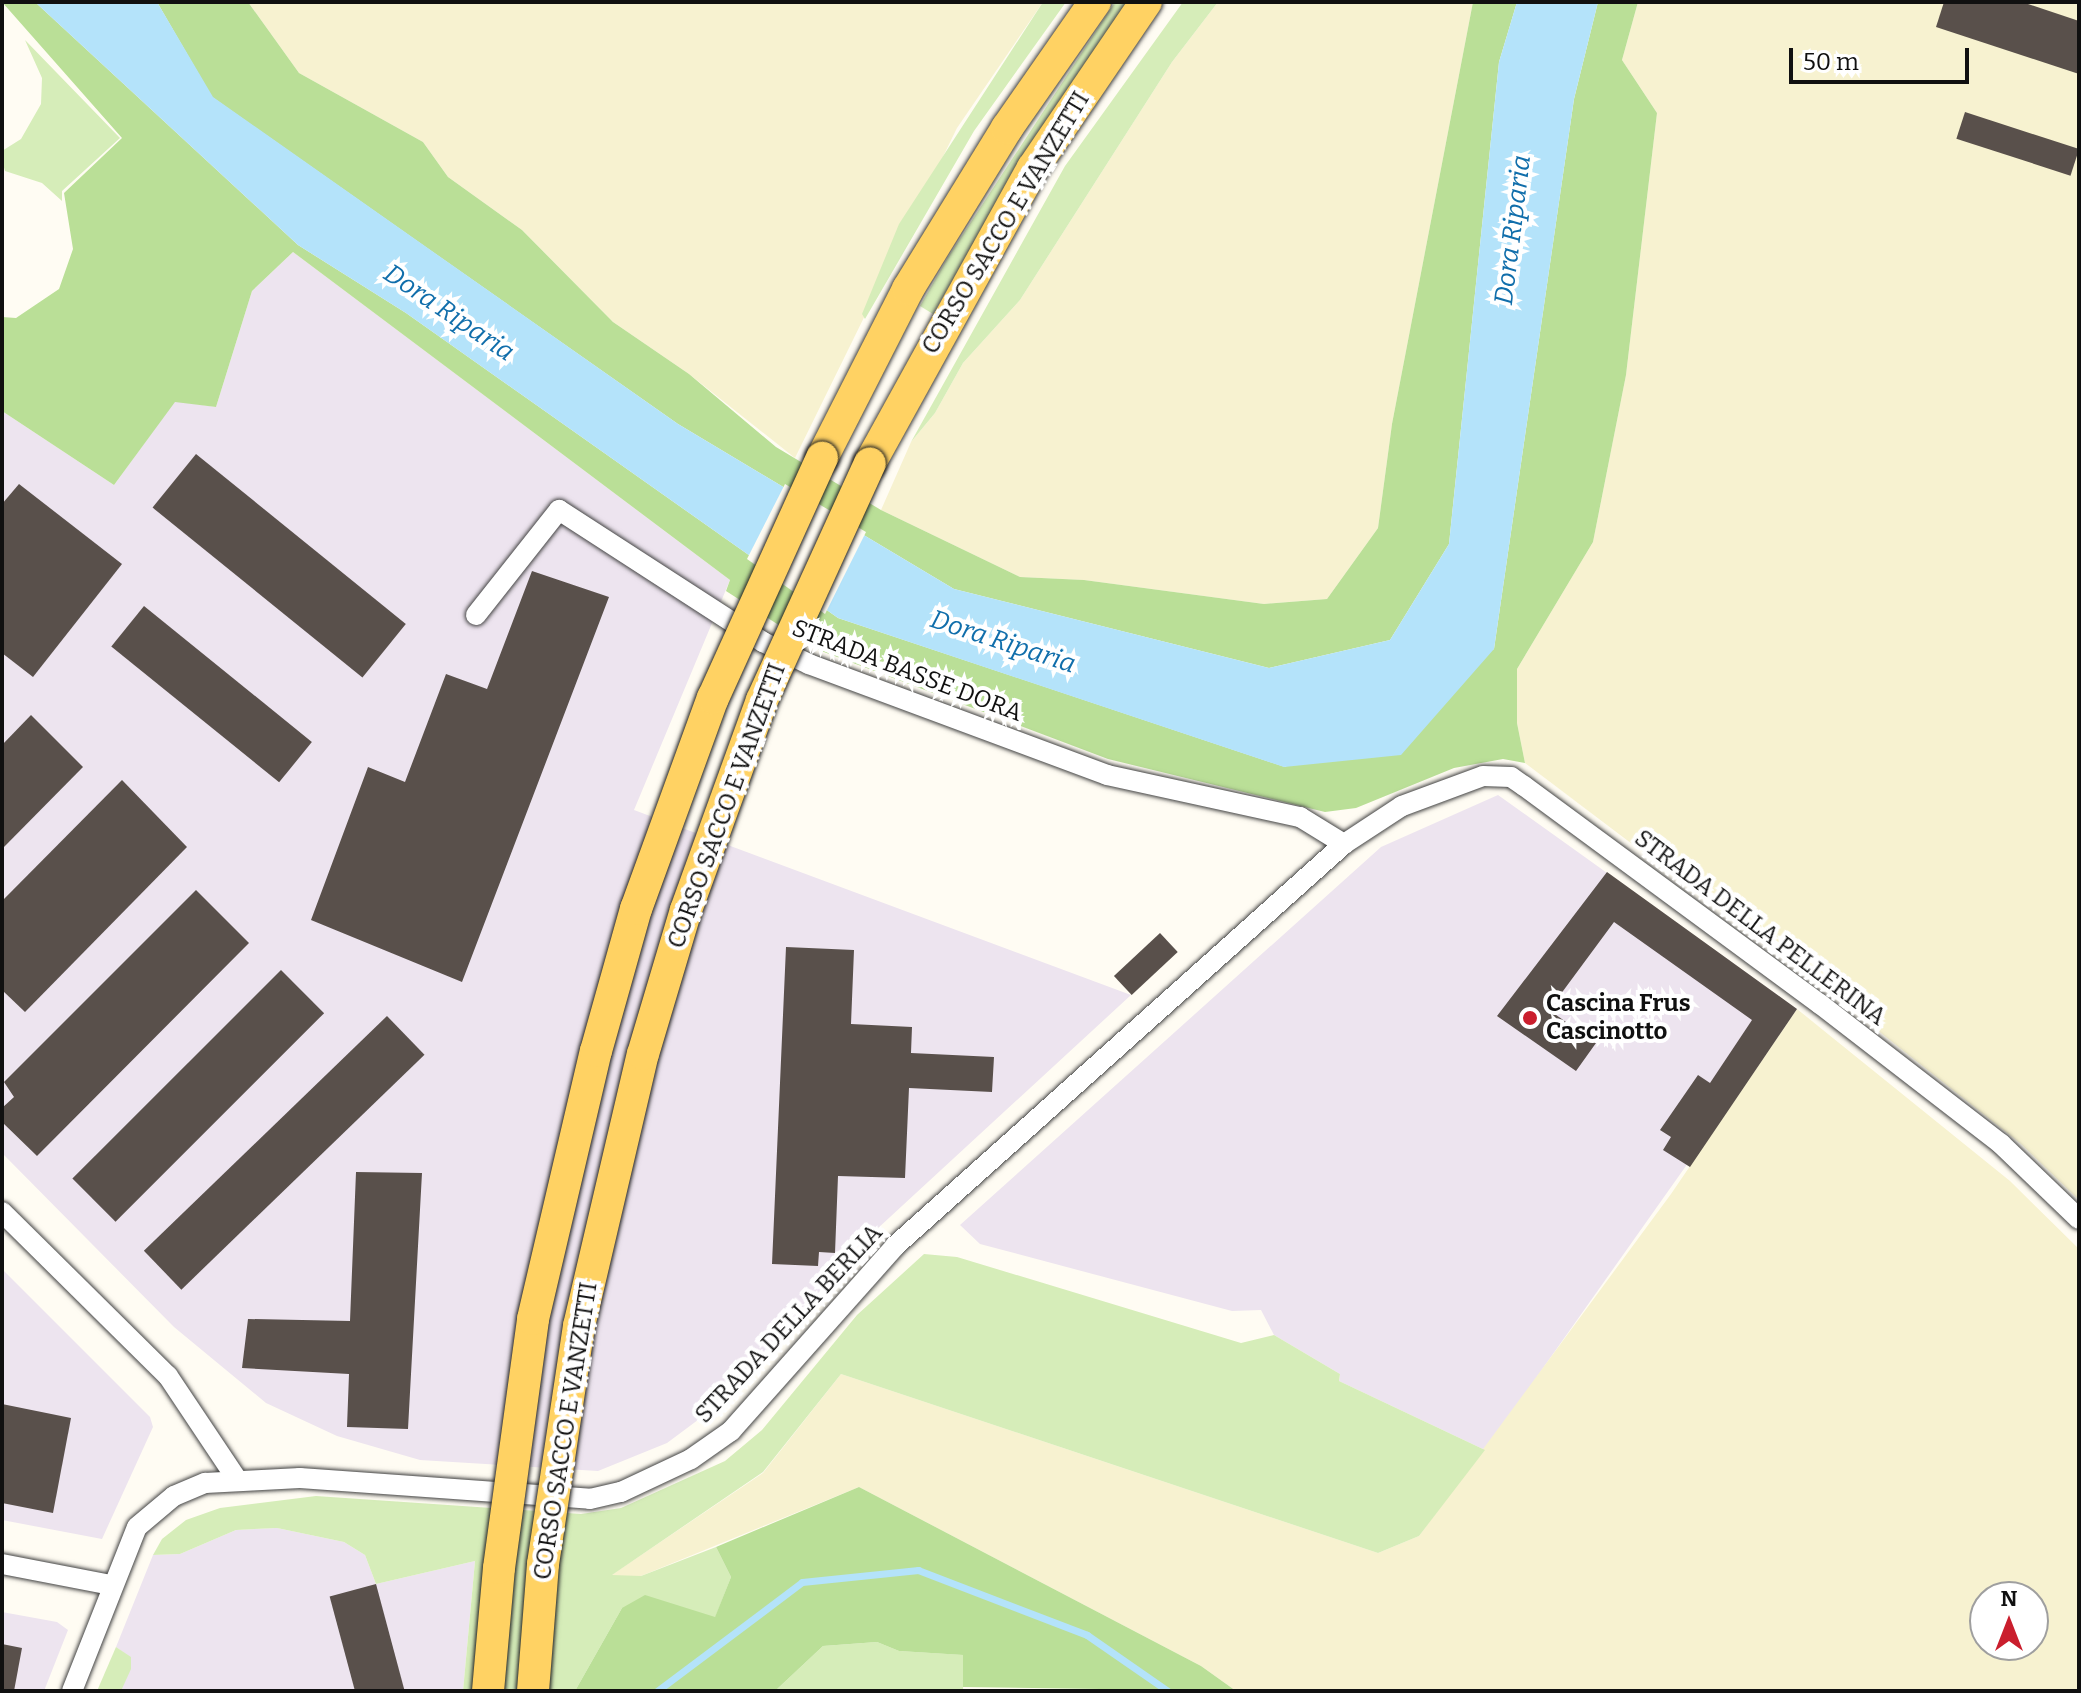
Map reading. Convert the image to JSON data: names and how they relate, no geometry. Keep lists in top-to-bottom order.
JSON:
{
  "streets": {
    "main road": ["CORSO SACCO E VANZETTI"],
    "street": ["STRADA BASSE DORA", "STRADA DELLA PELLERINA", "STRADA DELLA BERLIA"]
  },
  "crossings": [
    ["STRADA BASSE DORA", "STRADA DELLA BERLIA"],
    ["STRADA DELLA PELLERINA", "STRADA DELLA BERLIA"]
  ],
  "water": ["Dora Riparia"],
  "places": ["Cascina Frus Cascinotto"],
  "scale_bar": "50 m",
  "north": "top"
}
